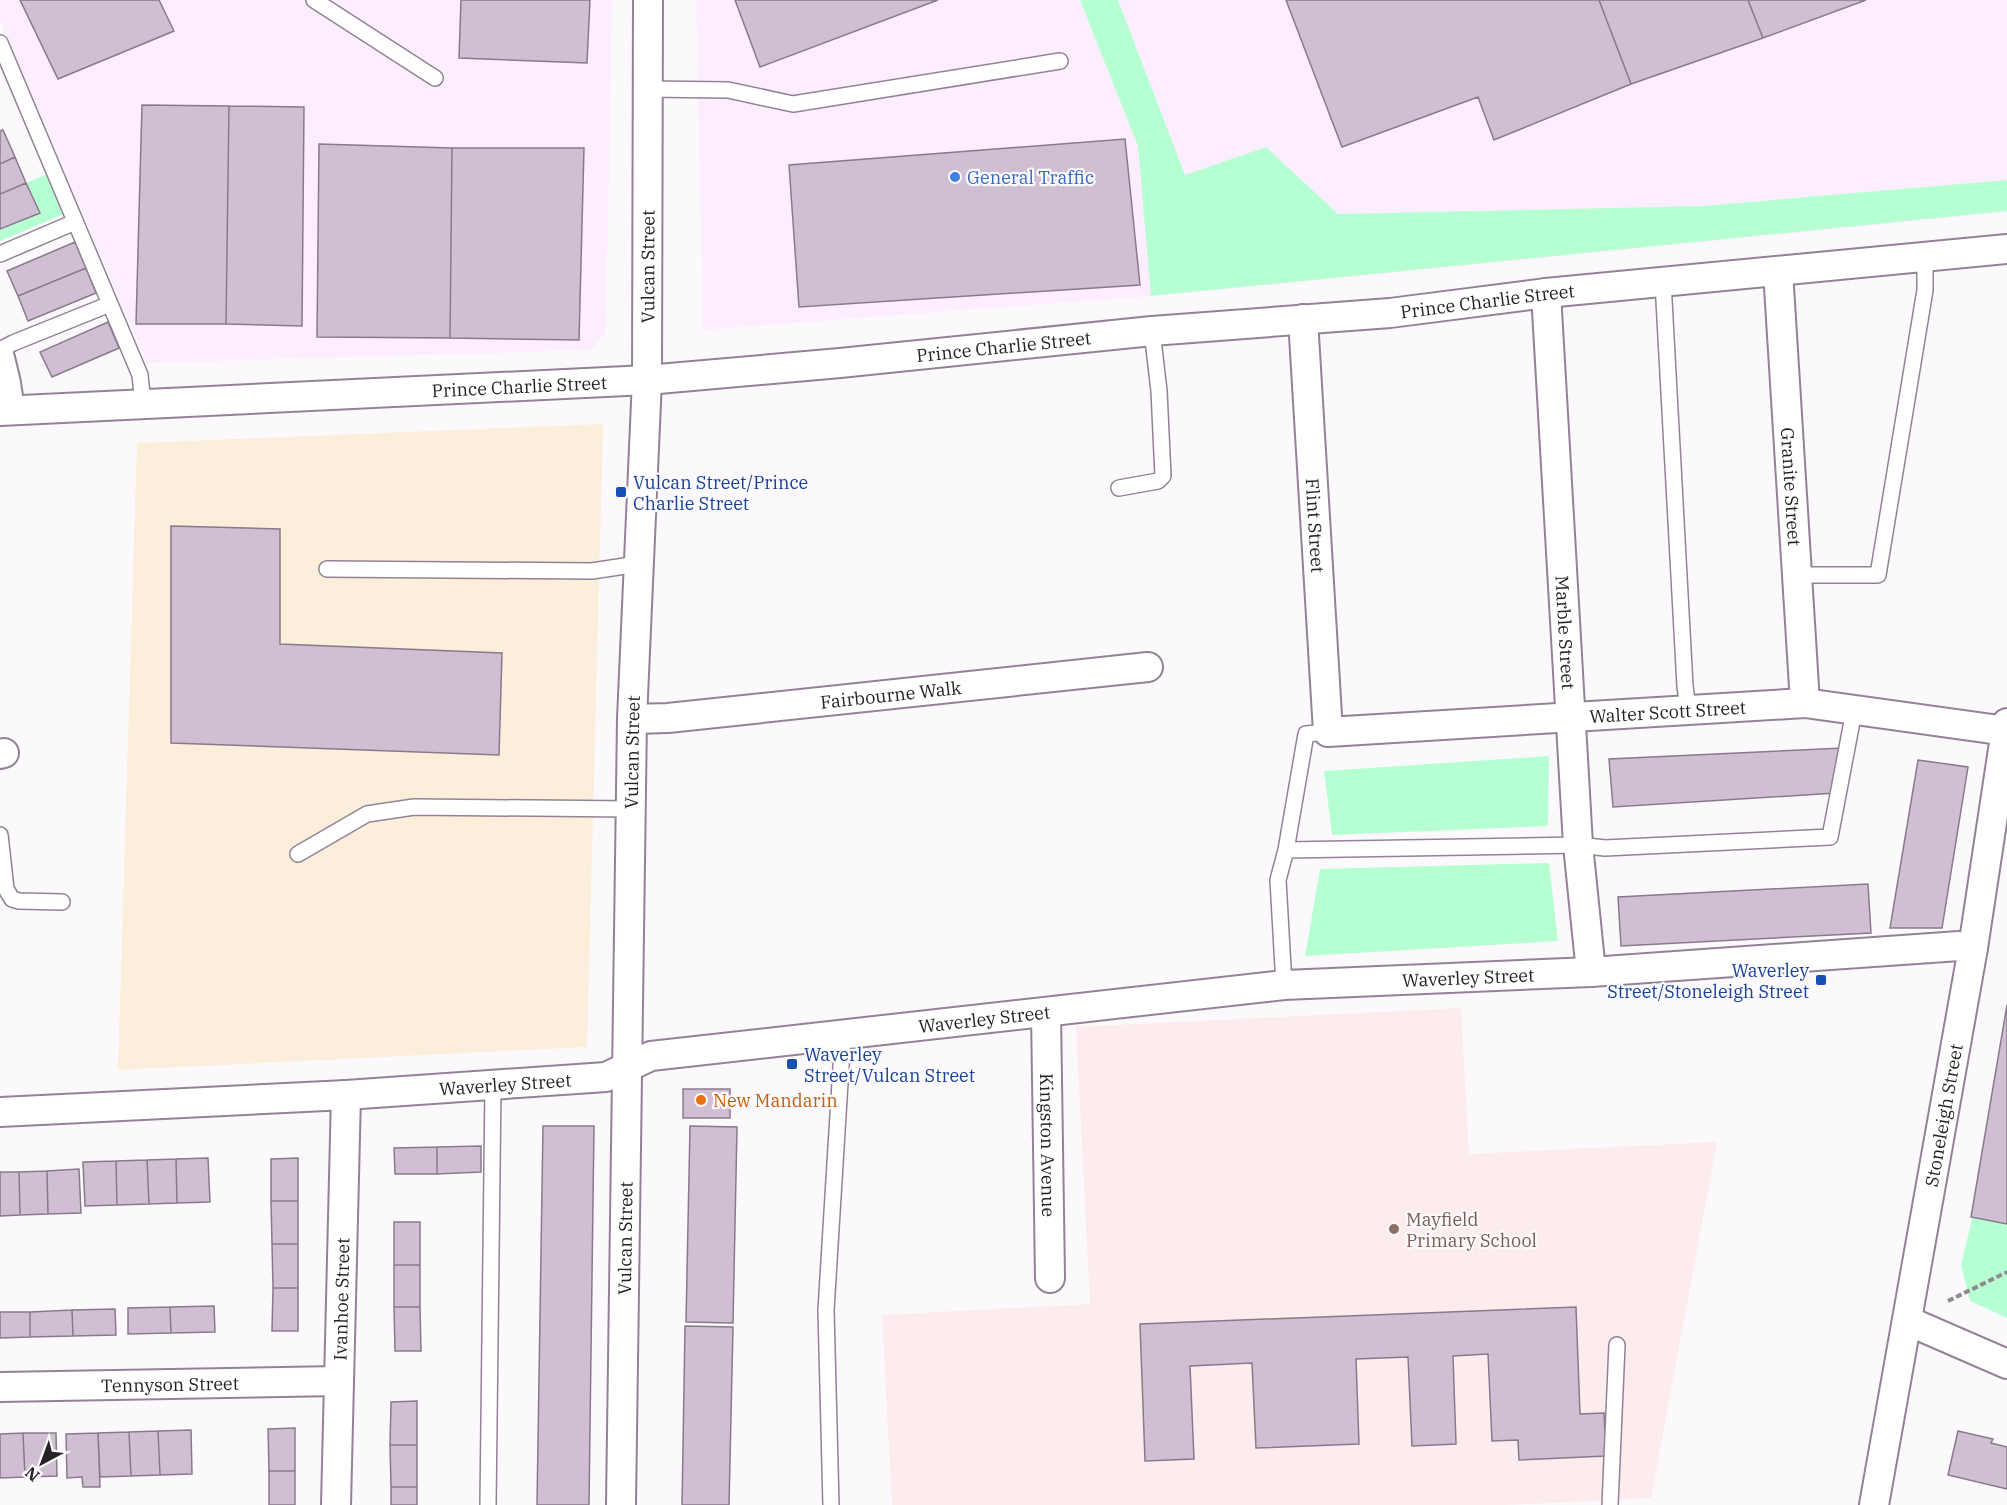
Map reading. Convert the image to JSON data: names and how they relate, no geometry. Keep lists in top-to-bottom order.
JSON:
{
  "streets": {
    "street": [
      "Vulcan Street",
      "Prince Charlie Street",
      "Granite Street",
      "Flint Street",
      "Marble Street",
      "Fairbourne Walk",
      "Walter Scott Street",
      "Waverley Street",
      "Stoneleigh Street",
      "Kingston Avenue",
      "Ivanhoe Street",
      "Tennyson Street"
    ]
  },
  "crossings": [
    ["Vulcan Street", "Prince Charlie Street"],
    ["Vulcan Street", "Fairbourne Walk"],
    ["Vulcan Street", "Waverley Street"],
    ["Prince Charlie Street", "Granite Street"],
    ["Prince Charlie Street", "Flint Street"],
    ["Prince Charlie Street", "Marble Street"],
    ["Granite Street", "Walter Scott Street"],
    ["Flint Street", "Walter Scott Street"],
    ["Marble Street", "Walter Scott Street"],
    ["Marble Street", "Waverley Street"],
    ["Walter Scott Street", "Stoneleigh Street"],
    ["Waverley Street", "Stoneleigh Street"],
    ["Waverley Street", "Kingston Avenue"],
    ["Waverley Street", "Ivanhoe Street"],
    ["Ivanhoe Street", "Tennyson Street"]
  ],
  "places": {
    "other": ["General Traffic", "New Mandarin", "Mayfield Primary School"],
    "transit": ["Vulcan Street/Prince Charlie Street", "Waverley Street/Stoneleigh Street", "Waverley Street/Vulcan Street"]
  },
  "north": "bottom left"
}
